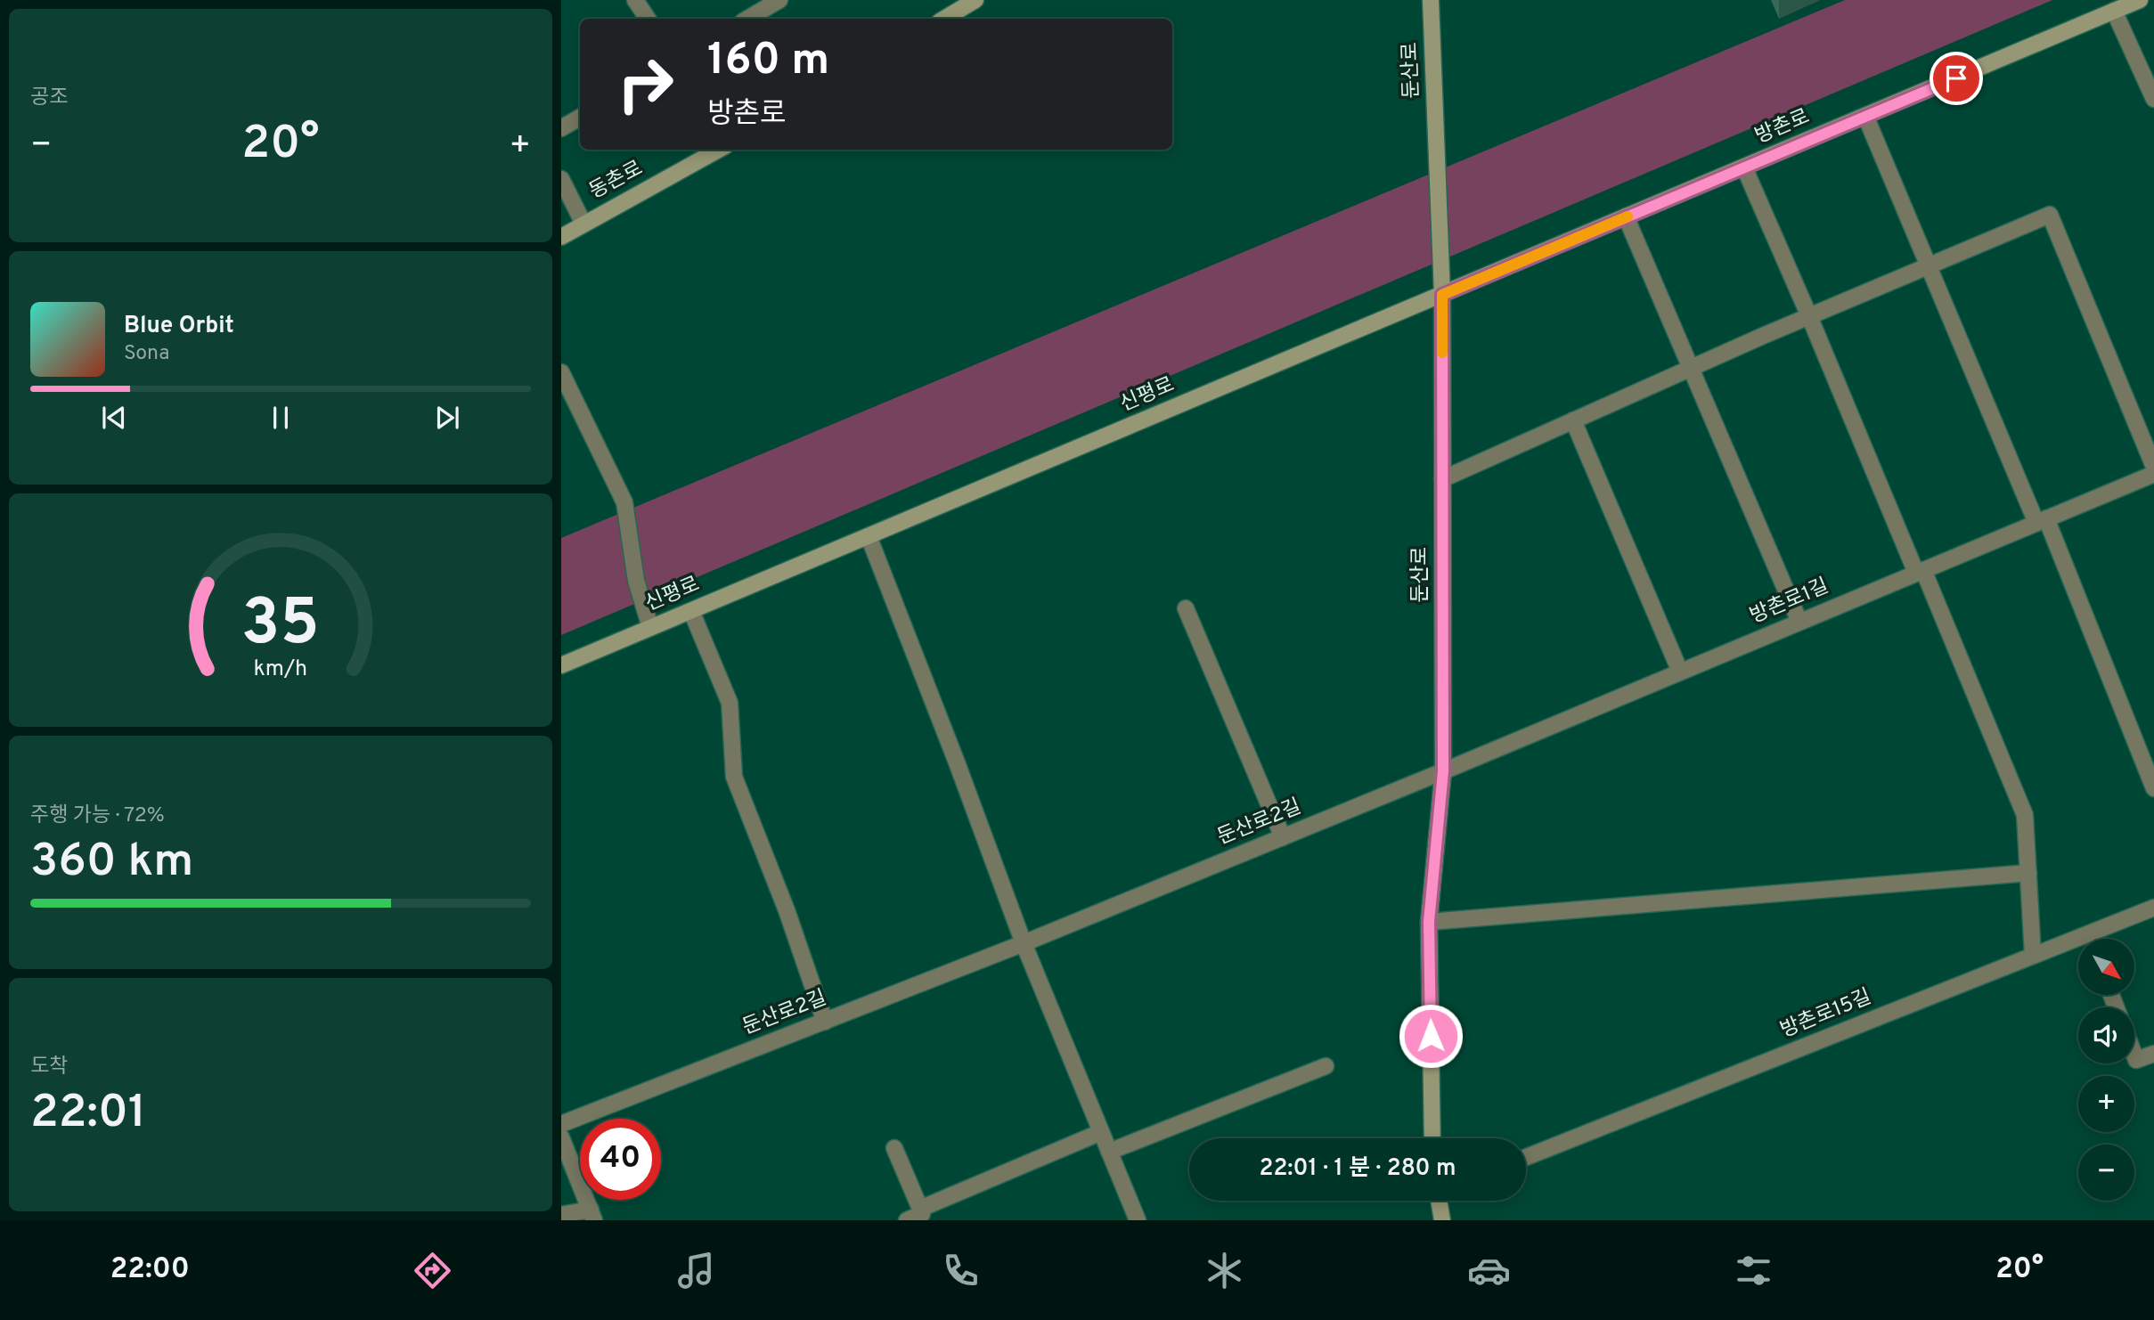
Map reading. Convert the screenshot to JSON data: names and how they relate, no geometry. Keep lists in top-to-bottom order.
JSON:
{
  "streets": {
    "street": [
      "둔산로",
      "방촌로",
      "동촌로",
      "신평로",
      "방촌로1길",
      "둔산로2길",
      "방촌로15길"
    ]
  },
  "crossings": [
    ["둔산로", "방촌로"],
    ["둔산로", "신평로"],
    ["둔산로", "방촌로1길"],
    ["둔산로", "둔산로2길"],
    ["방촌로", "신평로"],
    ["방촌로1길", "둔산로2길"]
  ],
  "north": "bottom right",
  "page": {
    "tile": [
      "공조",
      ["주행 가능 · 72%", "360 km"],
      ["도착", "22:01"]
    ],
    "turn": ["160 m", "방촌로"],
    "heat": ["−", "20°", "+"],
    "song": ["Blue Orbit", "Sona"],
    "map_buttons": ["+", "−"],
    "limit": "40",
    "trip": "22:01 · 1 분 · 280 m",
    "tabs": ["22:00", "20°"],
    "gauge": ["35", "km/h"]
  }
}
